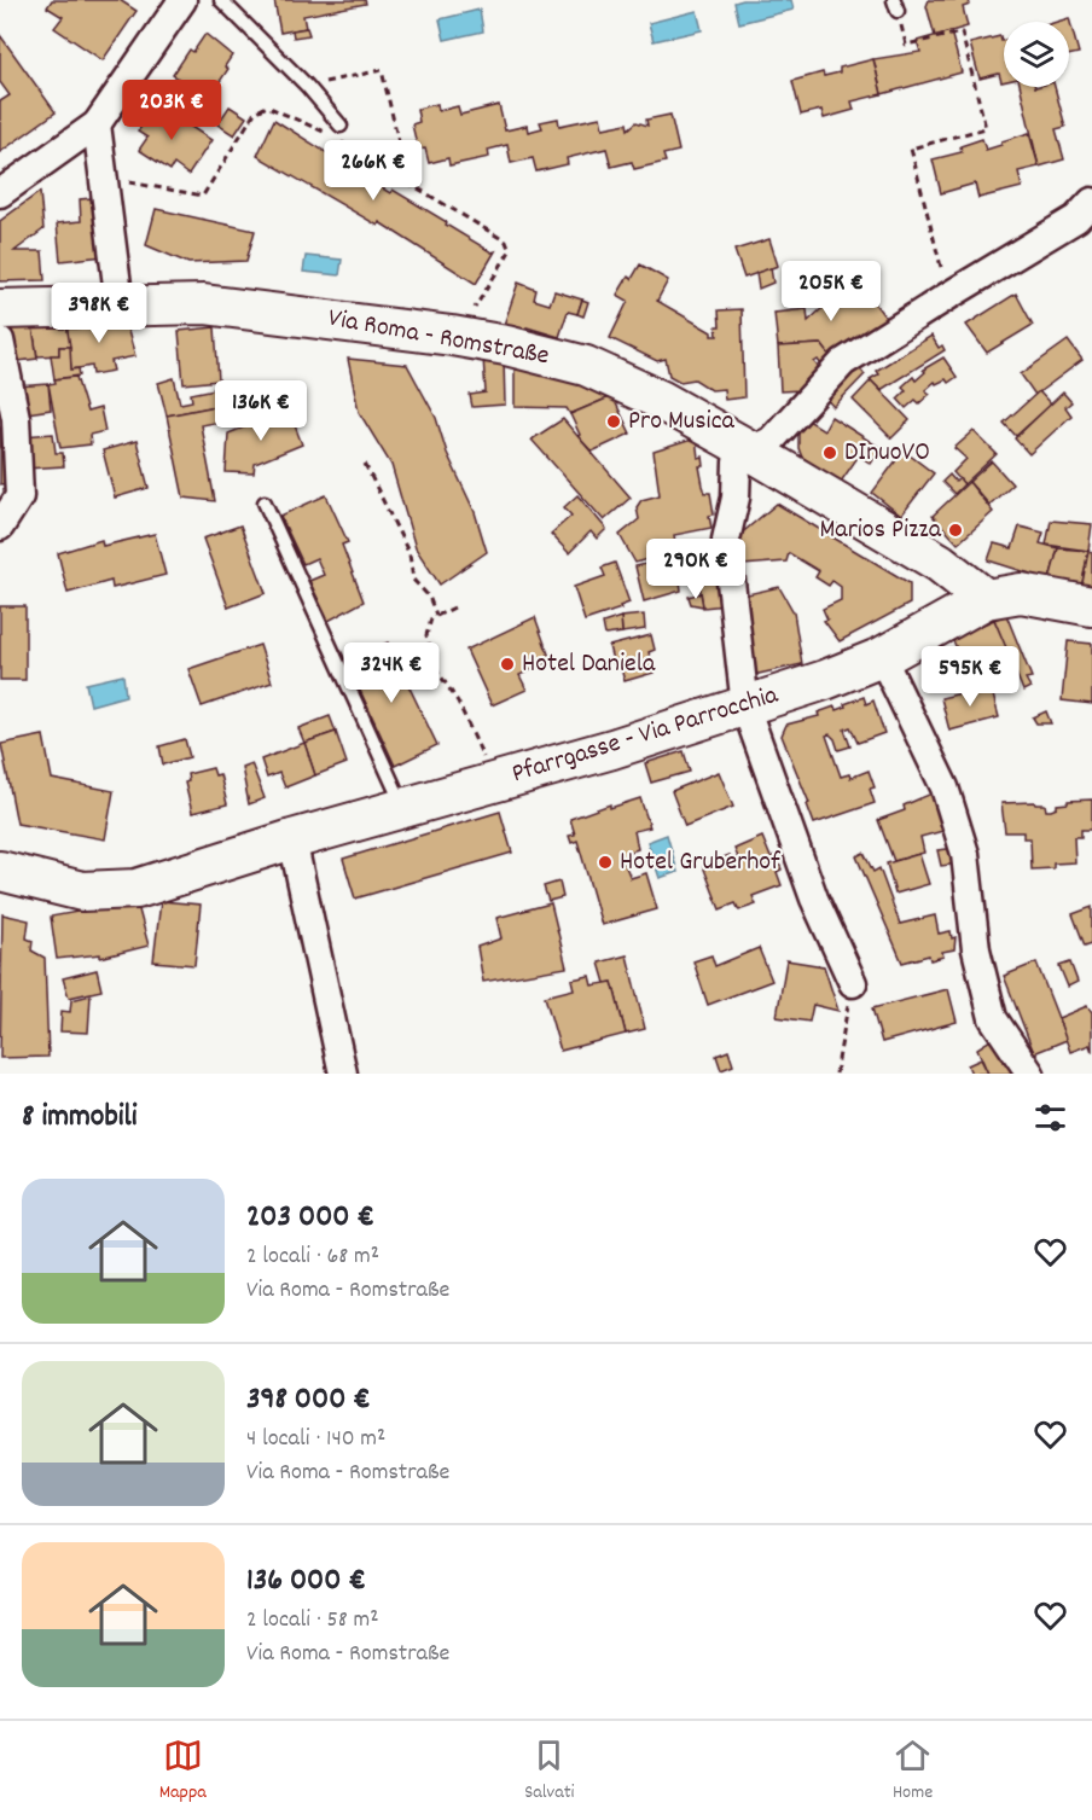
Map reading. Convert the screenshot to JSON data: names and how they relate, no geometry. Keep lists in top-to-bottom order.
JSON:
{
  "streets": {
    "street": ["Via Roma - Romstraße", "Pfarrgasse - Via Parrocchia"]
  },
  "crossings": [
    ["Via Roma - Romstraße", "Pfarrgasse - Via Parrocchia"]
  ],
  "places": [
    "Pro Musica",
    "DInuoVO",
    "Marios Pizza",
    "Hotel Daniela",
    "Hotel Gruberhof"
  ],
  "page": {
    "price": [
      "203K €",
      "266K €",
      "205K €",
      "398K €",
      "136K €",
      "290K €",
      "324K €",
      "595K €"
    ],
    "heading": "8 immobili",
    "list": [
      {
        "name": "203 000 €",
        "note": "2 locali · 68 m² · Via Roma - Romstraße"
      },
      {
        "name": "398 000 €",
        "note": "4 locali · 140 m² · Via Roma - Romstraße"
      },
      {
        "name": "136 000 €",
        "note": "2 locali · 58 m² · Via Roma - Romstraße"
      }
    ],
    "tabs": ["Mappa", "Salvati", "Home"]
  }
}
